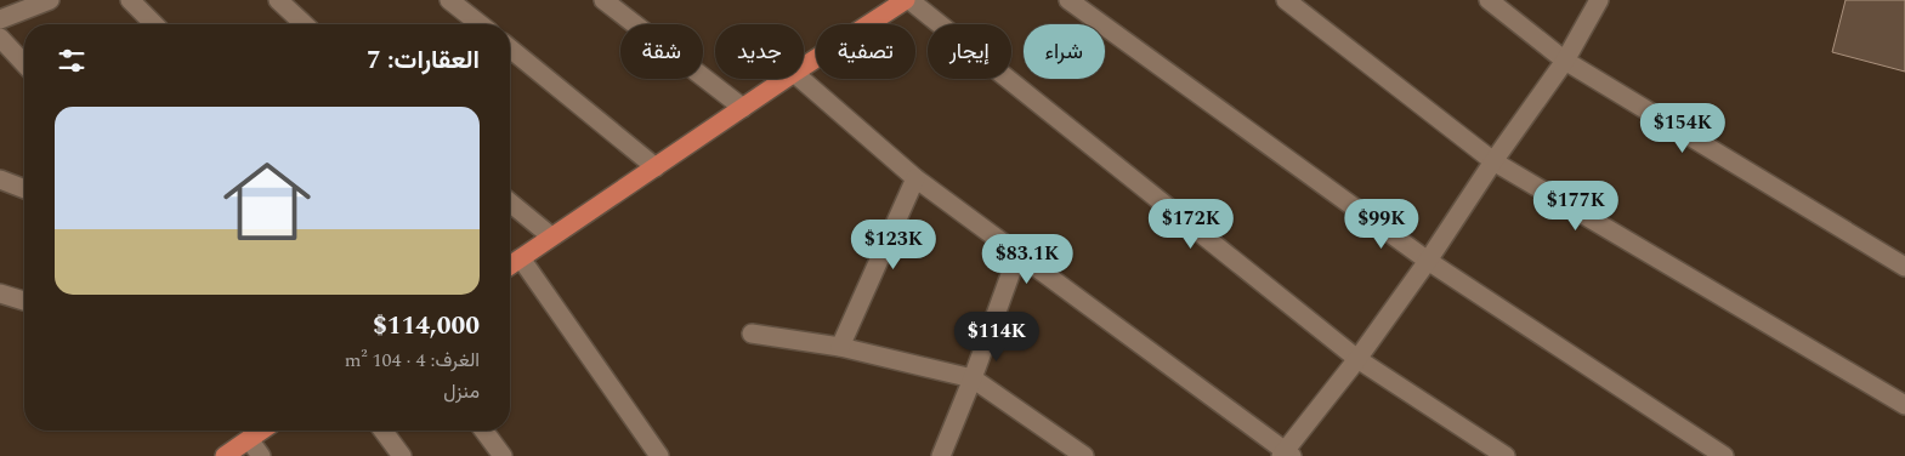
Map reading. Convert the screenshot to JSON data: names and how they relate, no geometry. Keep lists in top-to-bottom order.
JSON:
{
  "page": {
    "chip": [
      "شراء",
      "إيجار",
      "تصفية",
      "جديد",
      "شقة"
    ],
    "heading": "العقارات: 7",
    "list": [
      {
        "name": "$114,000",
        "note": "الغرف: 4 · 104 m² · منزل"
      }
    ],
    "price": [
      "$154K",
      "$177K",
      "$172K",
      "$99K",
      "$123K",
      "$83.1K",
      "$114K"
    ]
  }
}
